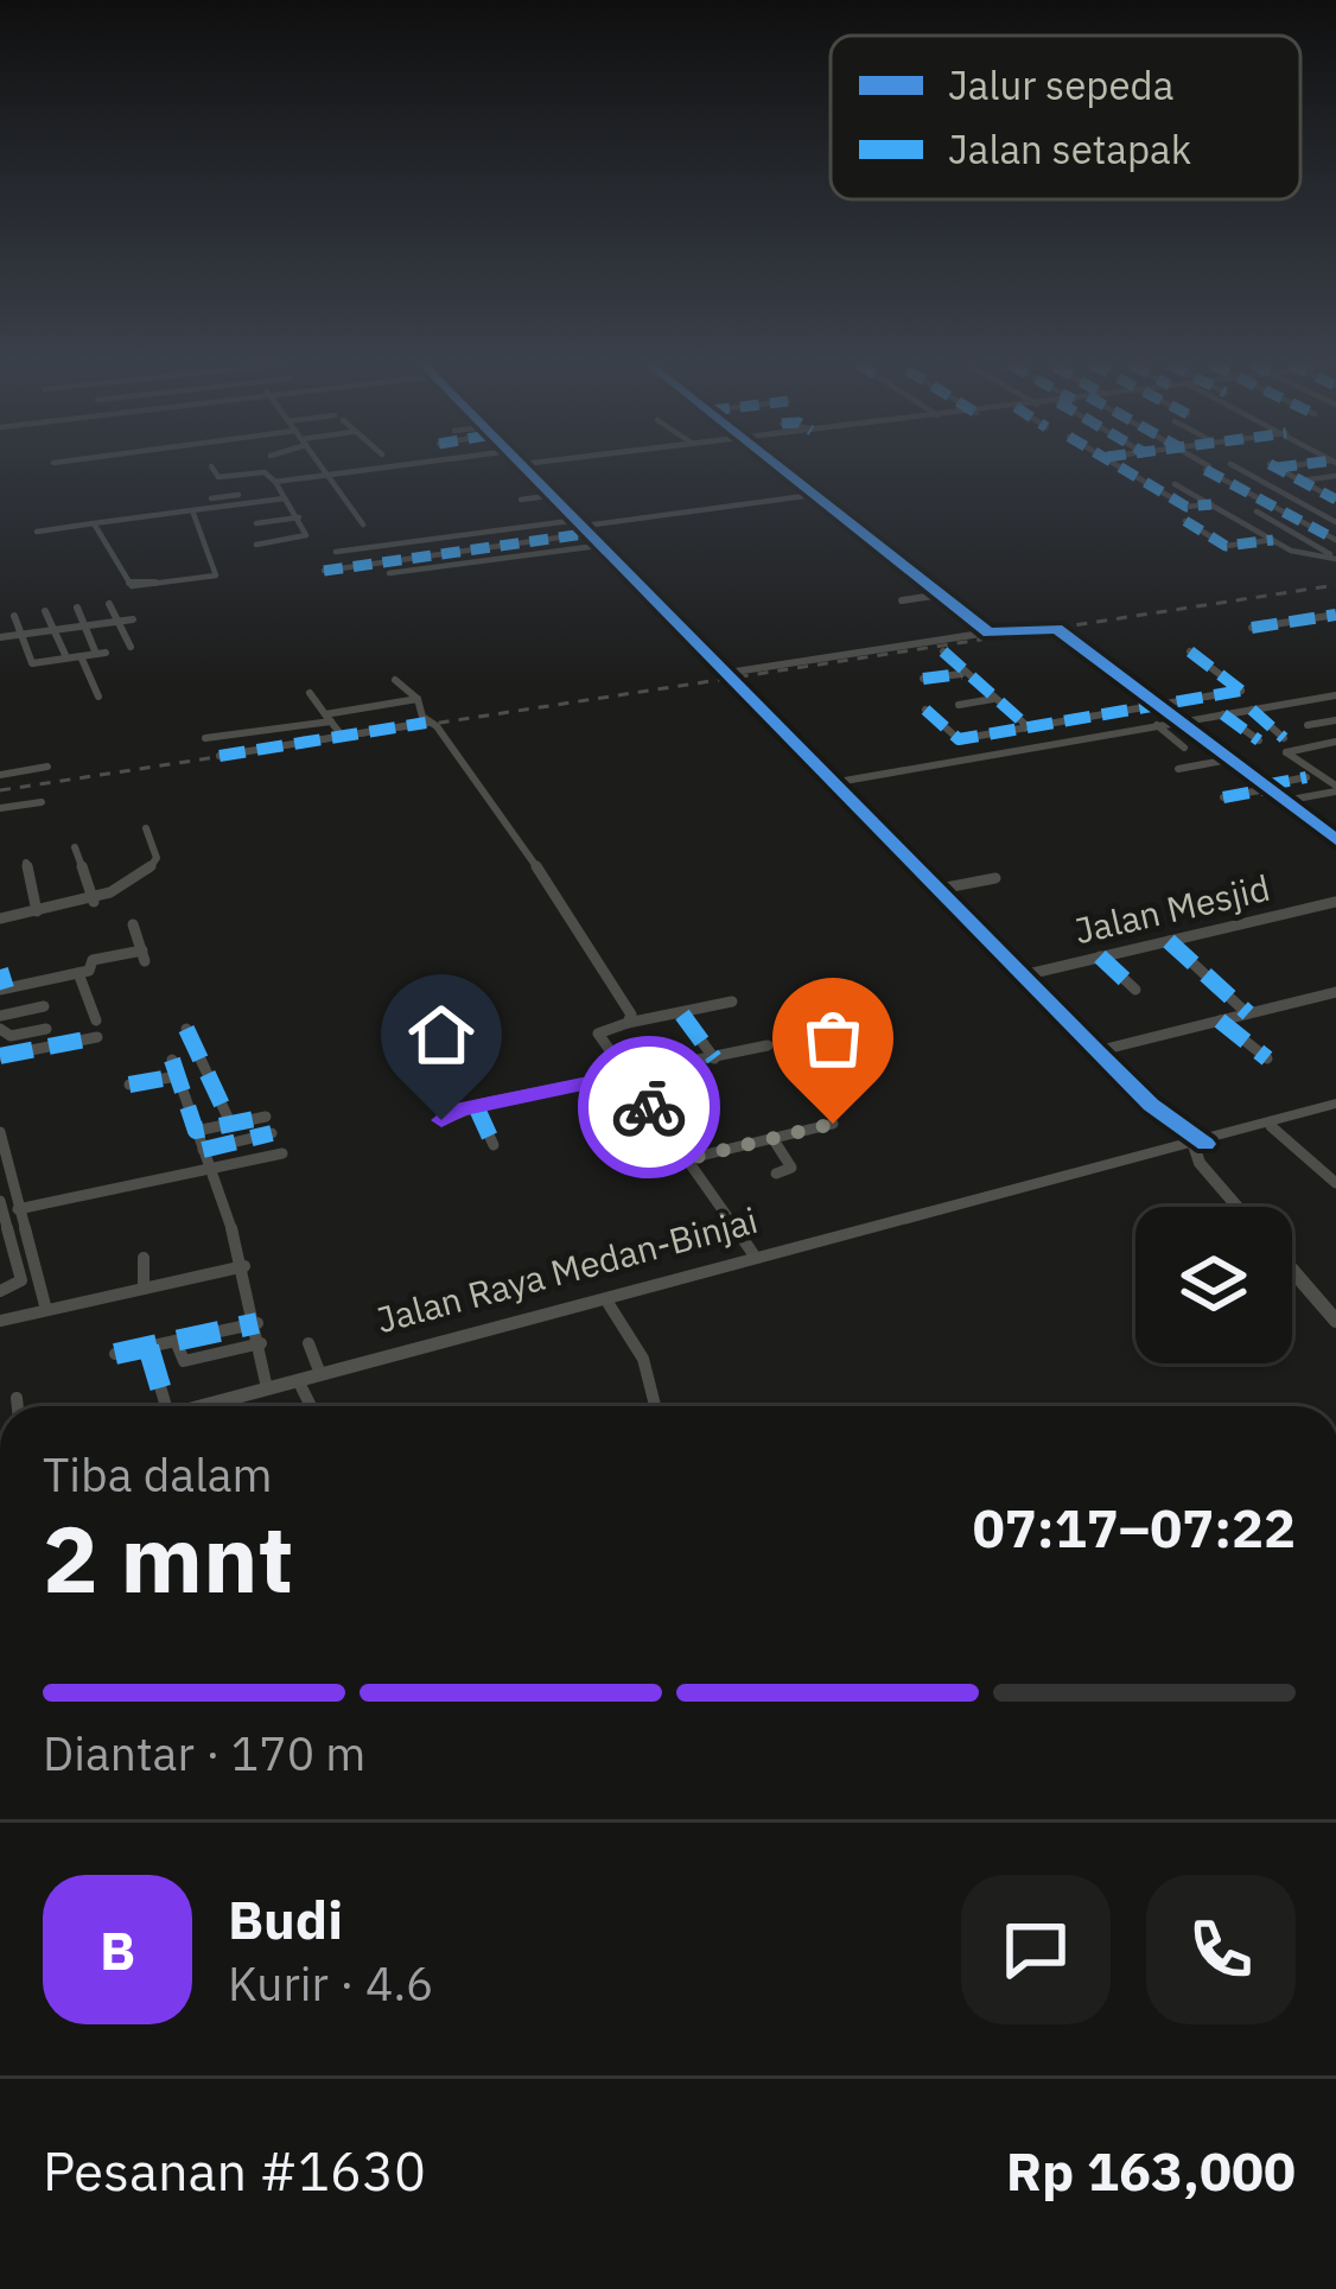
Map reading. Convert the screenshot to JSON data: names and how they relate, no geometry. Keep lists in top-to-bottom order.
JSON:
{
  "streets": {
    "highway": ["Jalan Raya Medan-Binjai"],
    "street": ["Jalan Mesjid"]
  },
  "legend": ["Jalur sepeda", "Jalan setapak"],
  "page": {
    "heading": ["2 mnt", "Tiba dalam", "07:17–07:22"],
    "panel": [
      "Budi",
      "Kurir · 4.6",
      "Pesanan #1630",
      "Rp 163,000"
    ],
    "bar": "Diantar · 170 m",
    "round": "B"
  }
}
